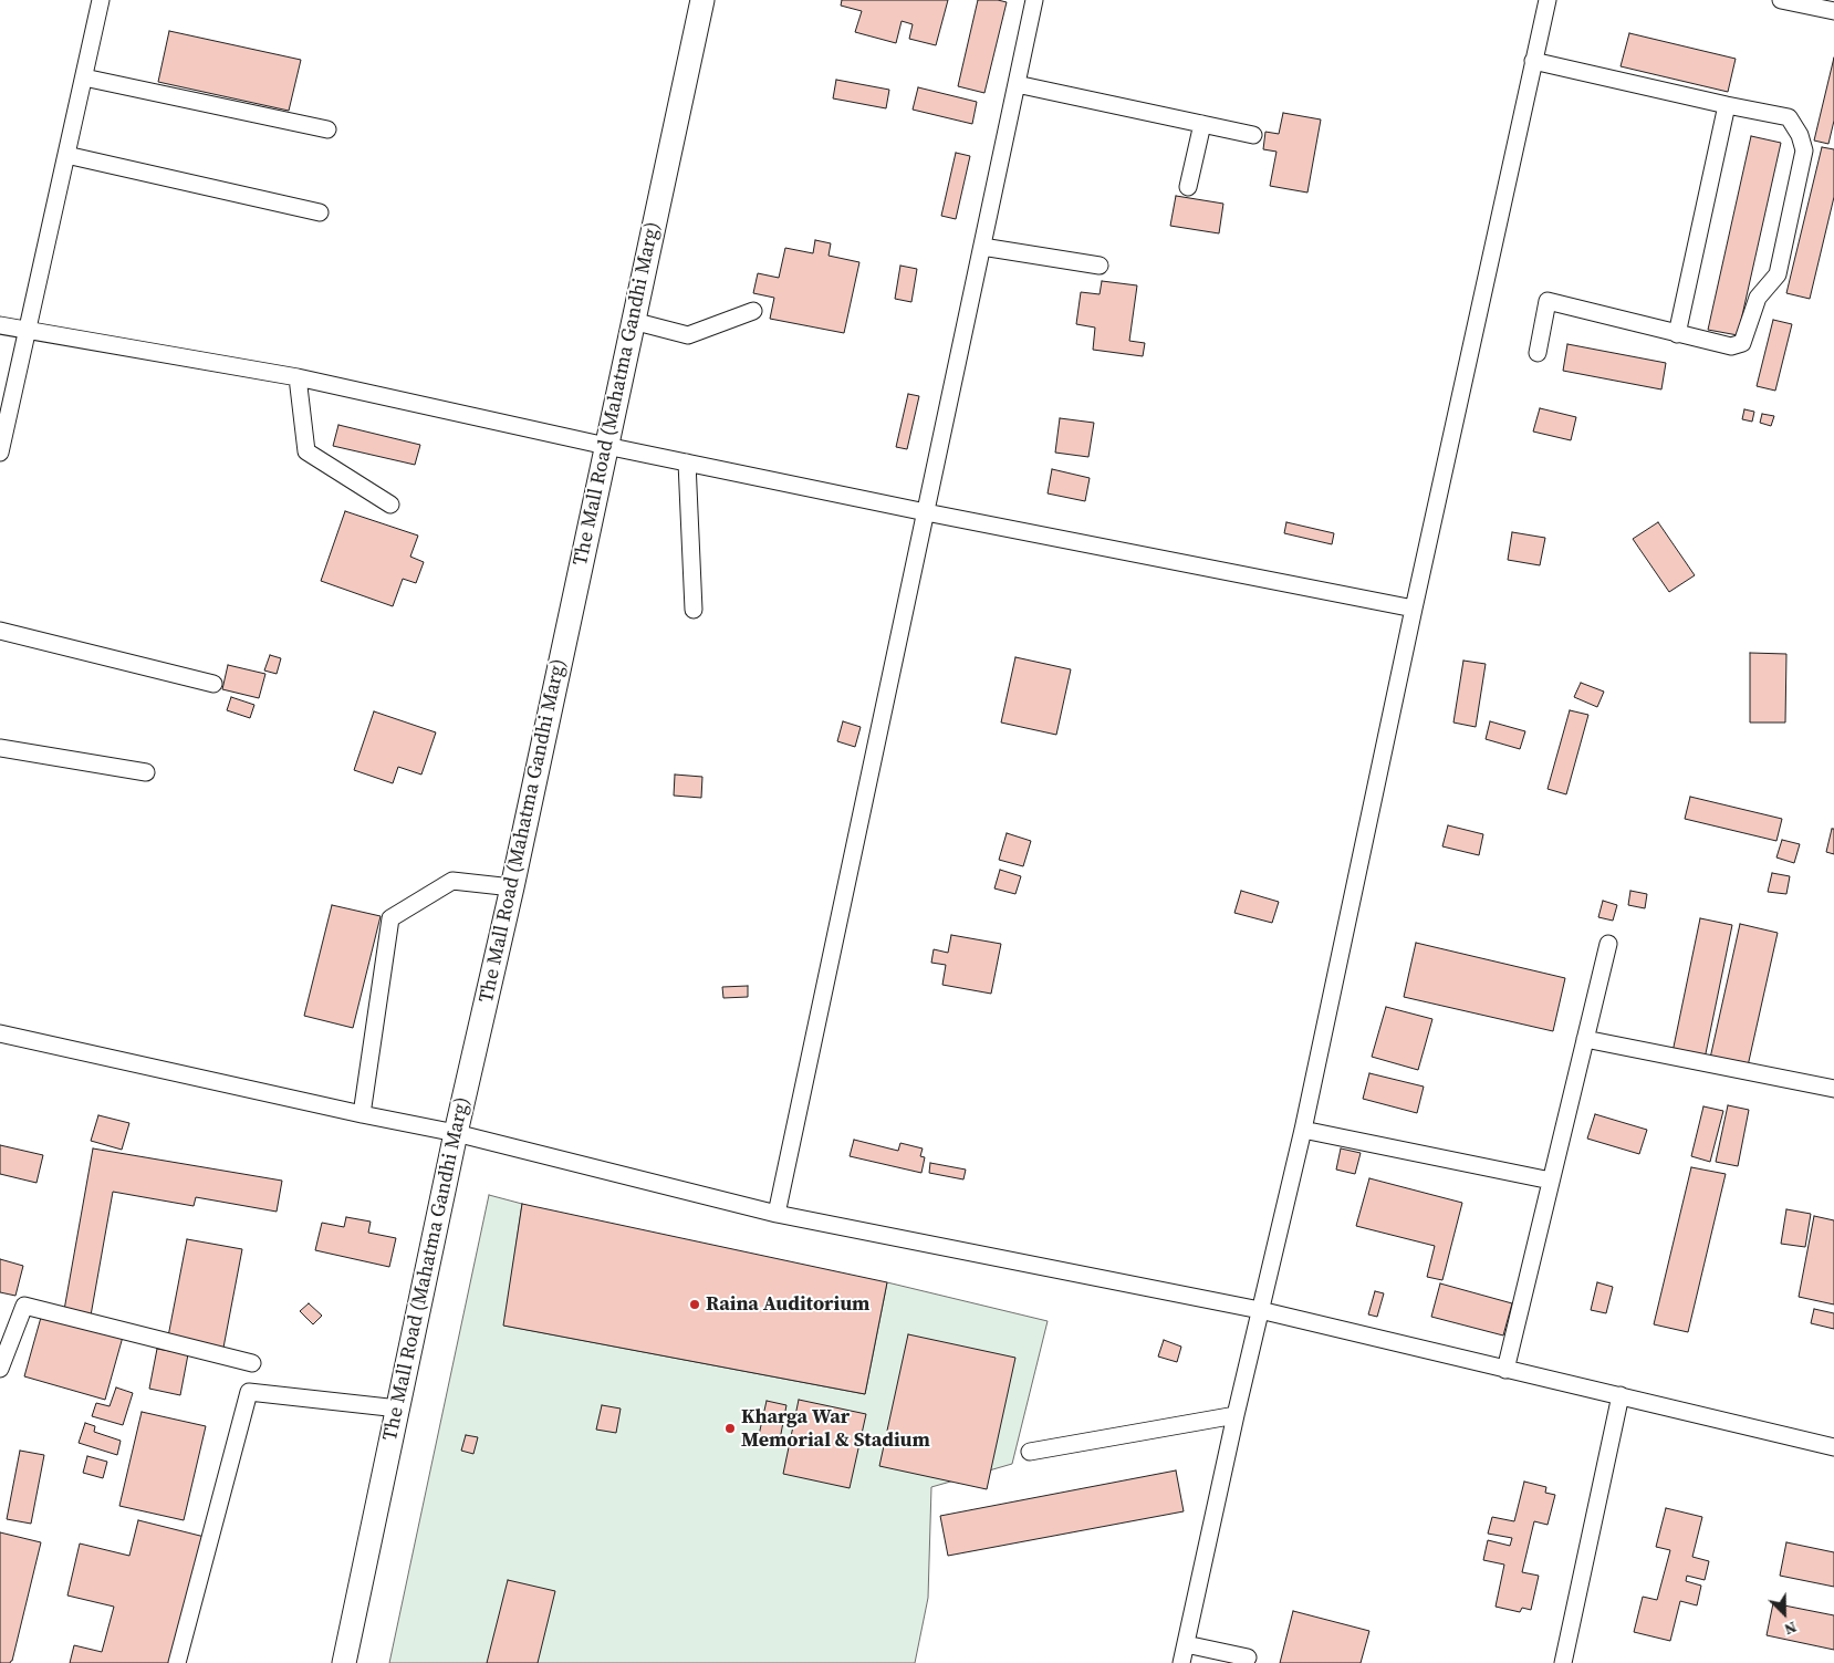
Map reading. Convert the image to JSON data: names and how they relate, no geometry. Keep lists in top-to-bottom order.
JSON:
{
  "streets": {
    "street": ["The Mall Road (Mahatma Gandhi Marg)"]
  },
  "places": ["Raina Auditorium", "Kharga War Memorial & Stadium"],
  "north": "bottom right"
}
